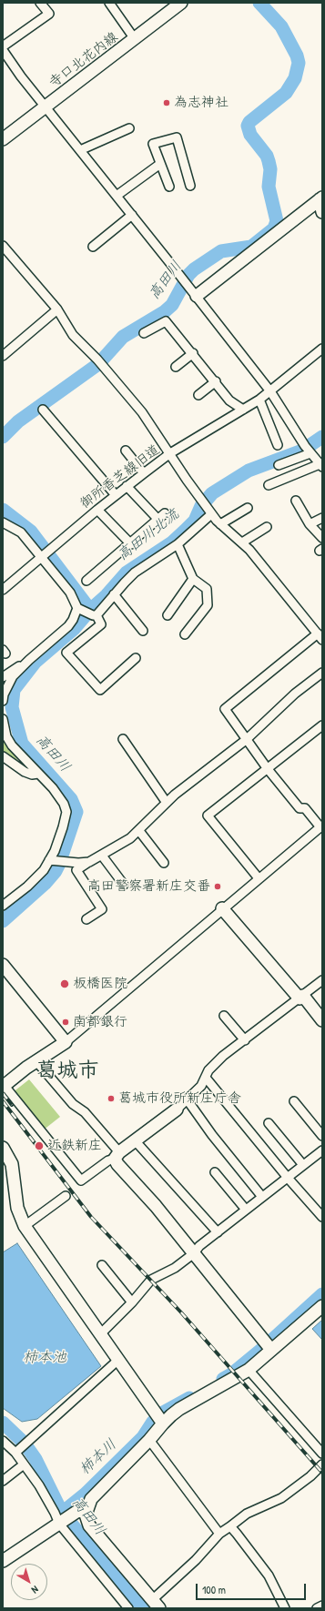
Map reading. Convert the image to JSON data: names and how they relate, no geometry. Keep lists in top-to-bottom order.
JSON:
{
  "streets": {
    "street": ["寺口北花内線", "御所香芝線旧道"]
  },
  "districts": ["葛城市"],
  "water": [
    "高田川",
    "高田川北流",
    "柿本池",
    "柿本川"
  ],
  "places": [
    "為志神社",
    "高田警察署新庄交番",
    "板橋医院",
    "南都銀行",
    "葛城市役所新庄庁舎",
    "近鉄新庄"
  ],
  "scale_bar": "100 m",
  "north": "bottom right"
}
